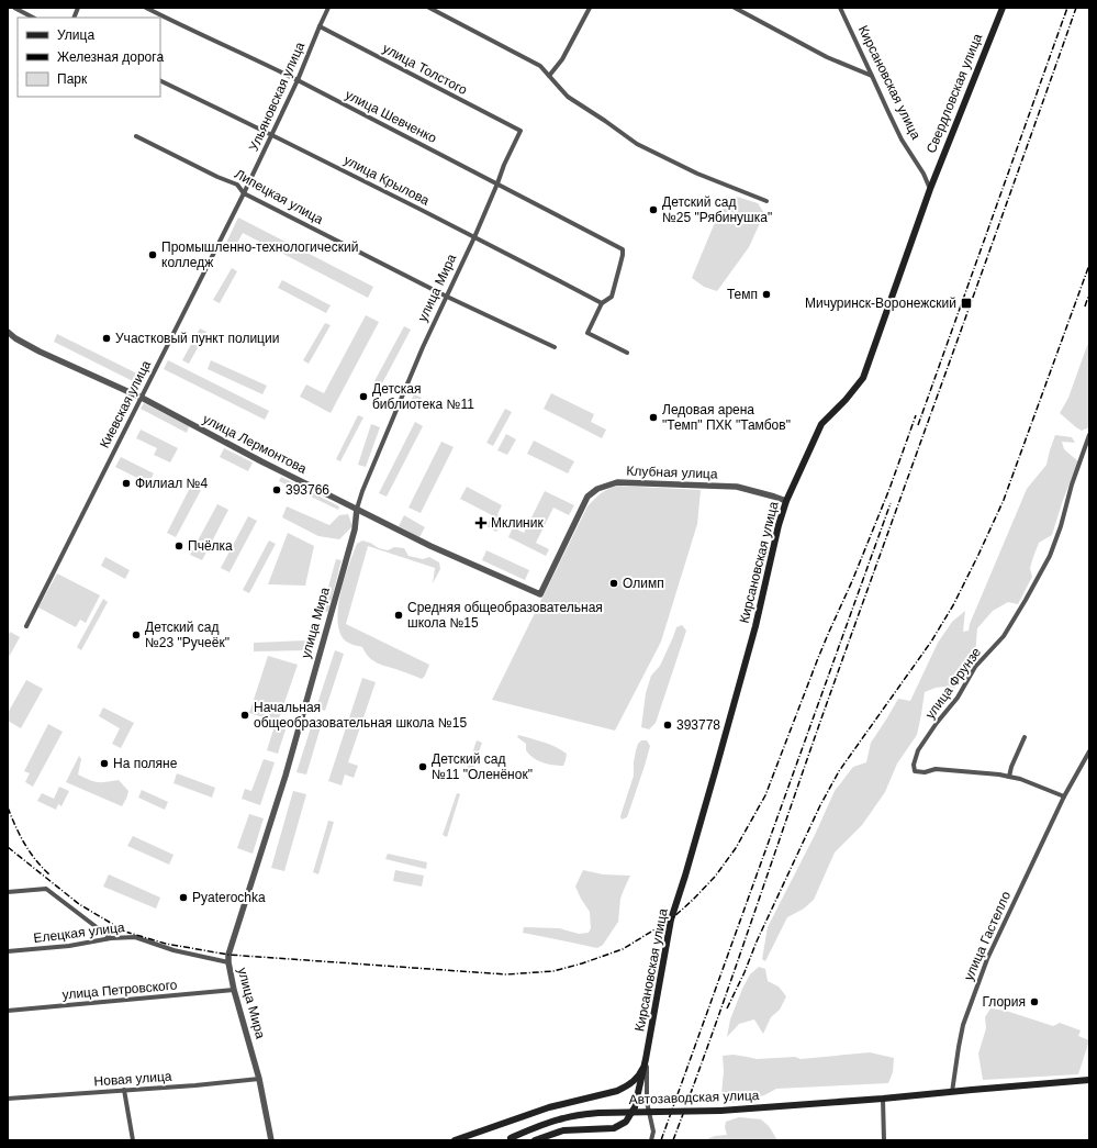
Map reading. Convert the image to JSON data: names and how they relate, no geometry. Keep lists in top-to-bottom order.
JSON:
{
  "streets": {
    "main road": ["Кирсановская улица", "Свердловская улица", "Автозаводская улица"],
    "street": [
      "улица Толстого",
      "Ульяновская улица",
      "улица Шевченко",
      "улица Крылова",
      "Липецкая улица",
      "улица Мира",
      "Киевская улица",
      "улица Лермонтова",
      "Клубная улица",
      "улица Фрунзе",
      "Елецкая улица",
      "улица Гастелло",
      "улица Петровского",
      "Новая улица"
    ]
  },
  "crossings": [
    ["улица Толстого", "Ульяновская улица"],
    ["улица Толстого", "улица Мира"],
    ["Кирсановская улица", "Свердловская улица"],
    ["Кирсановская улица", "Клубная улица"],
    ["Ульяновская улица", "улица Шевченко"],
    ["Ульяновская улица", "улица Крылова"],
    ["Ульяновская улица", "Липецкая улица"],
    ["Ульяновская улица", "Киевская улица"],
    ["улица Шевченко", "улица Крылова"],
    ["улица Шевченко", "улица Мира"],
    ["улица Крылова", "улица Мира"],
    ["Липецкая улица", "улица Мира"],
    ["Липецкая улица", "Киевская улица"],
    ["улица Мира", "улица Лермонтова"],
    ["улица Мира", "Елецкая улица"],
    ["улица Мира", "улица Петровского"],
    ["улица Мира", "Новая улица"],
    ["Киевская улица", "улица Лермонтова"],
    ["улица Лермонтова", "Клубная улица"],
    ["улица Гастелло", "Автозаводская улица"]
  ],
  "places": {
    "other": [
      "Детский сад №25 \"Рябинушка\"",
      "Промышленно-технологический колледж",
      "Темп",
      "Участковый пункт полиции",
      "Детская библиотека №11",
      "Ледовая арена \"Темп\" ПХК \"Тамбов\"",
      "Филиал №4",
      "393766",
      "Пчёлка",
      "Олимп",
      "Средняя общеобразовательная школа №15",
      "Детский сад №23 \"Ручеёк\"",
      "Начальная общеобразовательная школа №15",
      "393778",
      "На поляне",
      "Детский сад №11 \"Оленёнок\"",
      "Pyaterochka",
      "Глория"
    ],
    "transit": ["Мичуринск-Воронежский"],
    "health": ["Мклиник"]
  },
  "legend": ["Улица", "Железная дорога", "Парк"]
}
